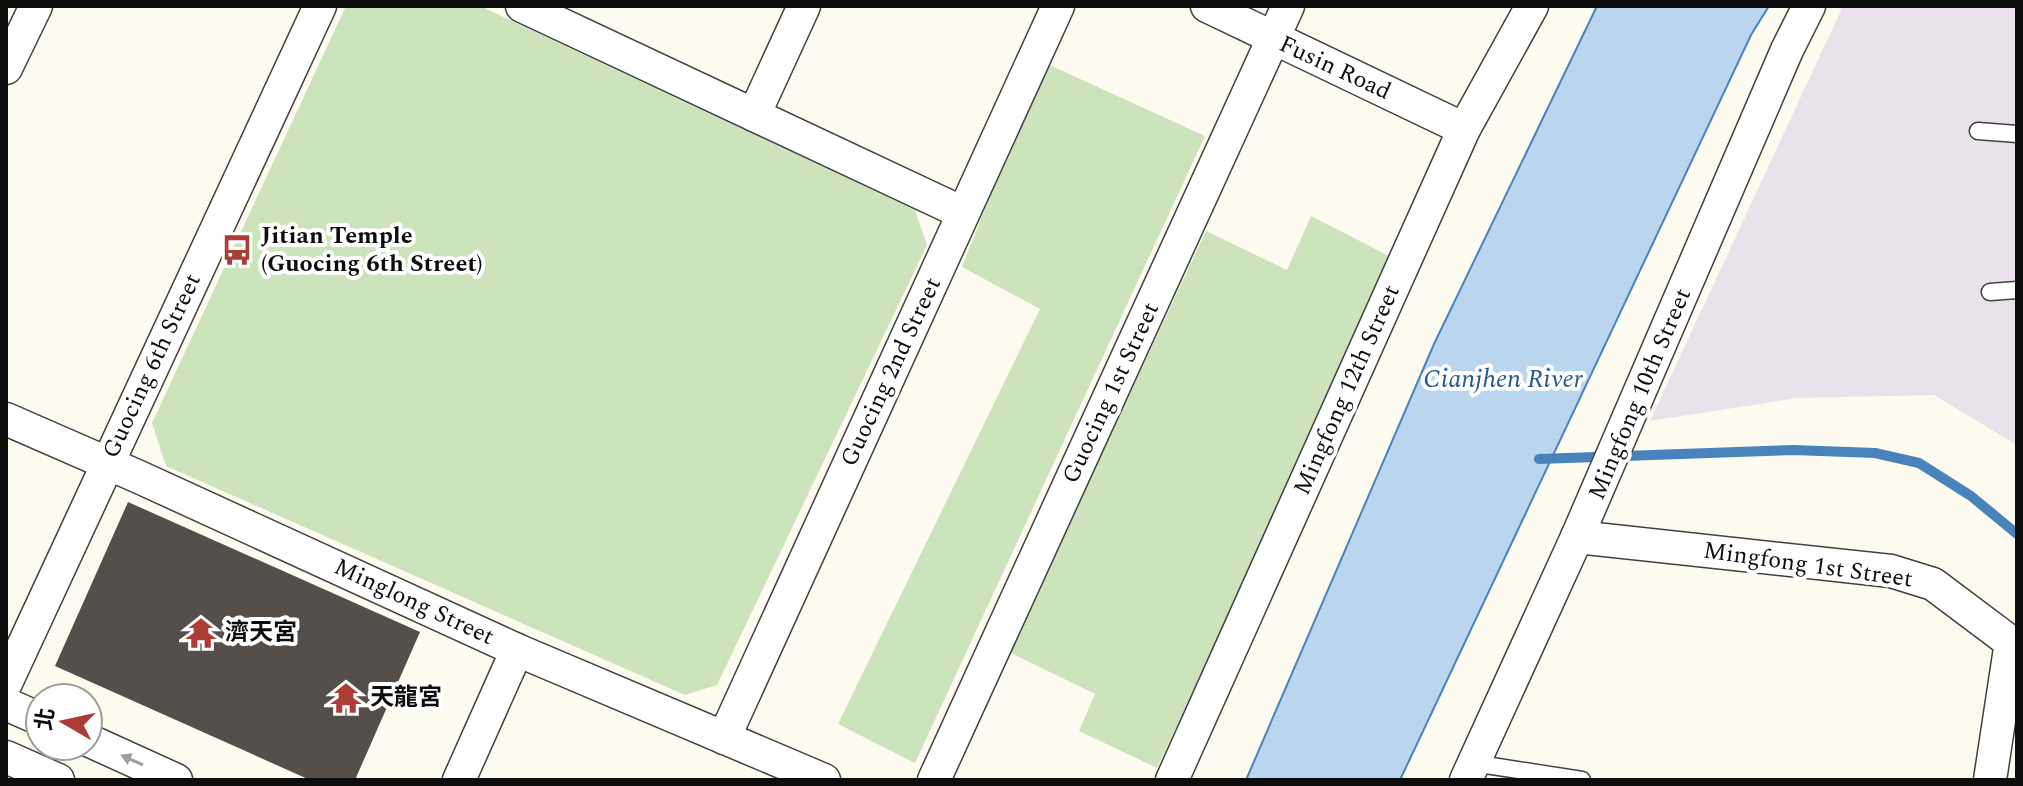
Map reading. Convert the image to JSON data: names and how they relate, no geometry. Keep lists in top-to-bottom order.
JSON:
{
  "streets": {
    "street": [
      "Fusin Road",
      "Guocing 6th Street",
      "Guocing 2nd Street",
      "Mingfong 12th Street",
      "Guocing 1st Street",
      "Mingfong 10th Street",
      "Mingfong 1st Street",
      "Minglong Street"
    ]
  },
  "crossings": [
    ["Fusin Road", "Mingfong 12th Street"],
    ["Fusin Road", "Guocing 1st Street"],
    ["Guocing 6th Street", "Minglong Street"],
    ["Guocing 2nd Street", "Minglong Street"],
    ["Mingfong 10th Street", "Mingfong 1st Street"]
  ],
  "water": ["Cianjhen River"],
  "places": {
    "bus stop": ["Jitian Temple (Guocing 6th Street)"],
    "temple": ["濟天宮", "天龍宮"]
  },
  "north": "left"
}
